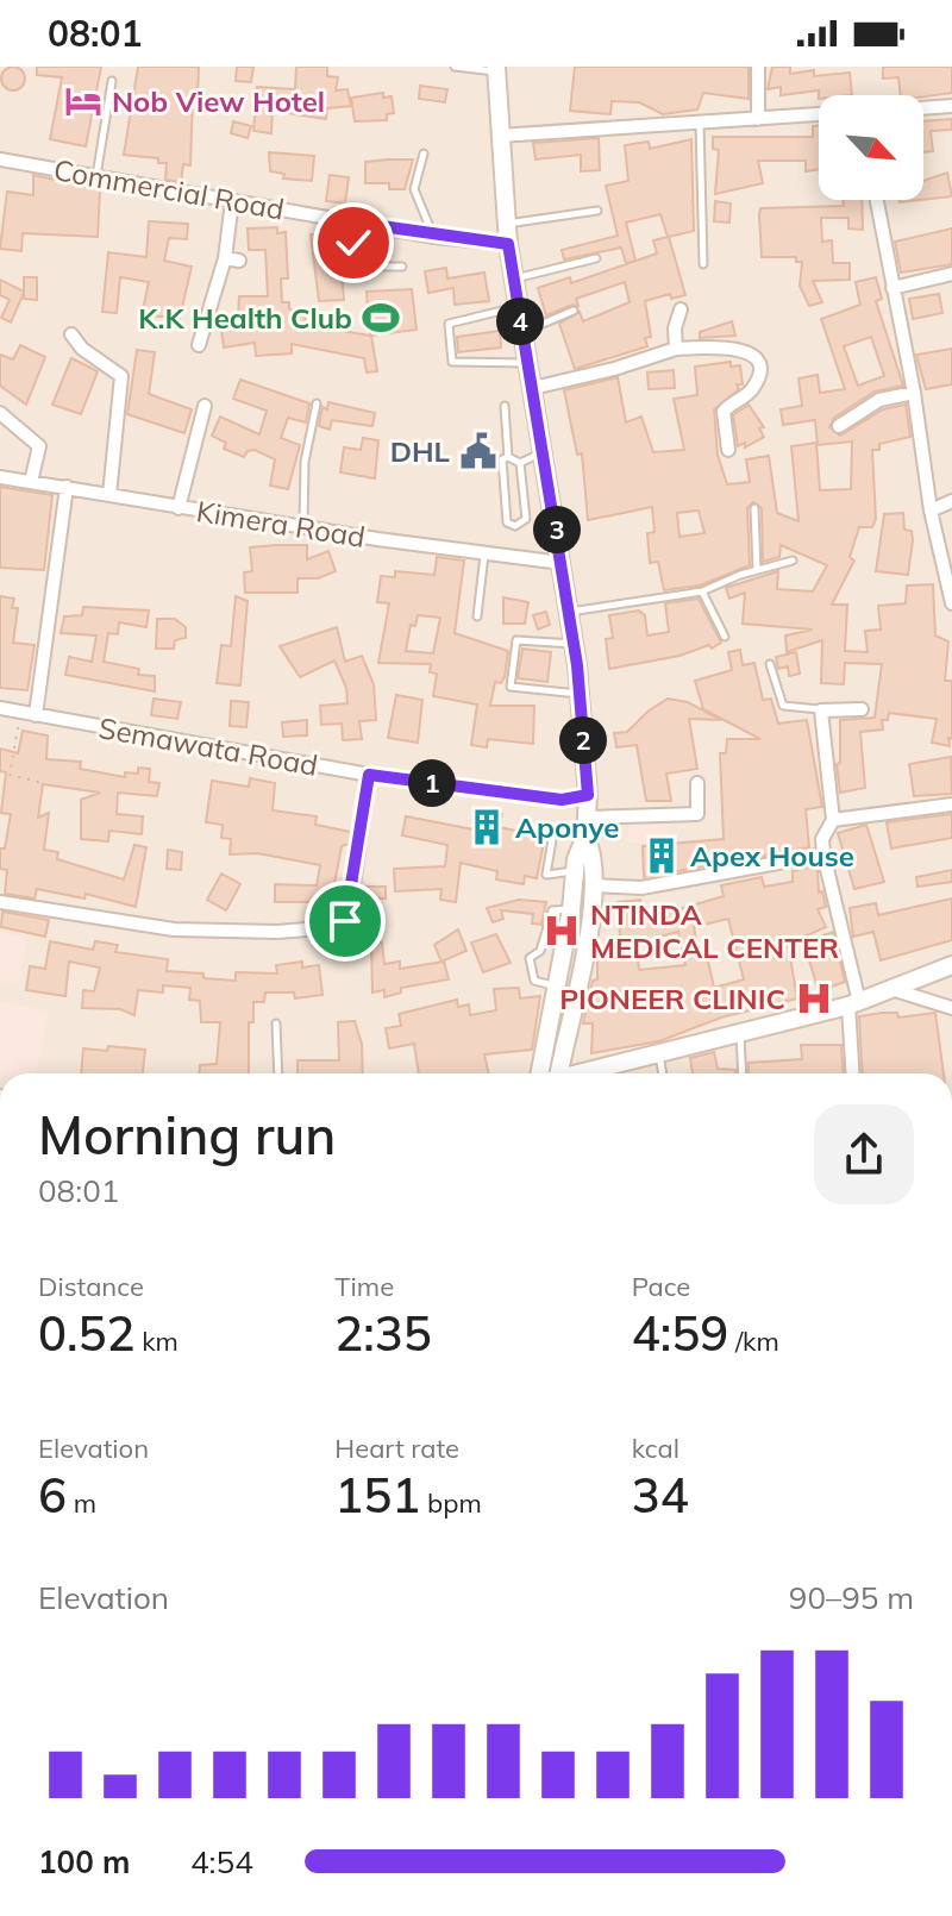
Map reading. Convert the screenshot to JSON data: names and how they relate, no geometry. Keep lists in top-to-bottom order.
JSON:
{
  "streets": {
    "street": ["Commercial Road", "Kimera Road", "Semawata Road"]
  },
  "places": {
    "hotel": ["Nob View Hotel"],
    "sports": ["K.K Health Club"],
    "public building": ["DHL"],
    "building": ["Aponye", "Apex House"],
    "hospital": ["NTINDA MEDICAL CENTER", "PIONEER CLINIC"]
  },
  "north": "bottom right",
  "page": {
    "status": "08:01",
    "pins": [
      "4",
      "3",
      "2",
      "1"
    ],
    "heading": ["Morning run", "08:01"],
    "stats": [
      ["Distance", "0.52 km"],
      ["Time", "2:35"],
      ["Pace", "4:59 /km"],
      ["Elevation", "6 m"],
      ["Heart rate", "151 bpm"],
      ["kcal", "34"]
    ],
    "chart": ["Elevation", "90–95 m"],
    "list": [
      {
        "name": "100 m",
        "note": "4:54"
      }
    ]
  }
}
